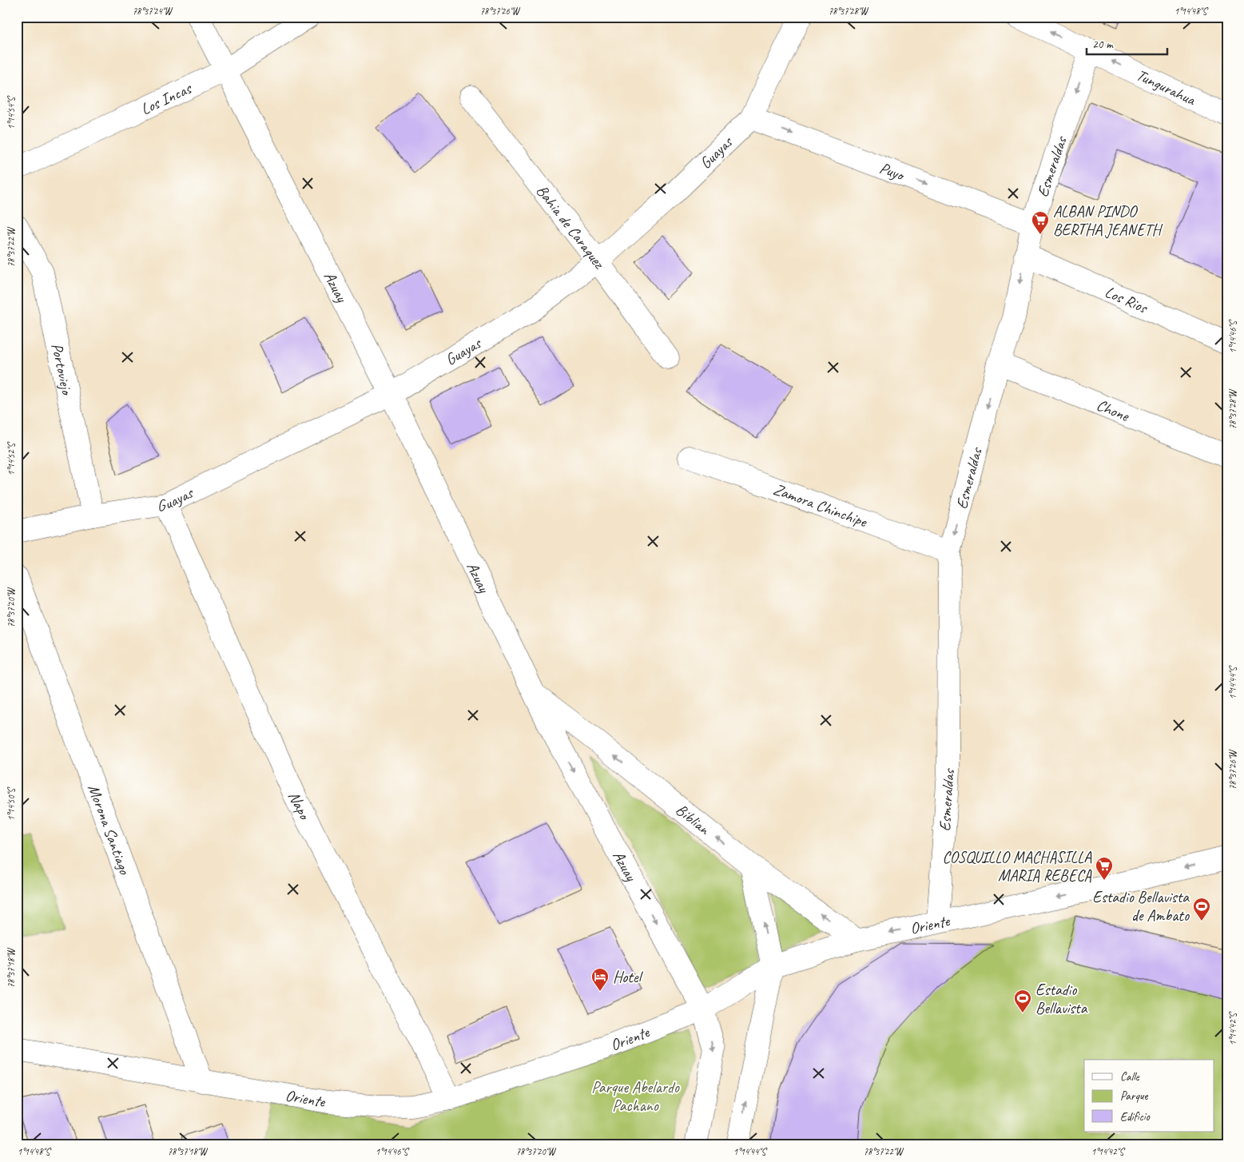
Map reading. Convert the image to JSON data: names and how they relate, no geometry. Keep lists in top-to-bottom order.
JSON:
{
  "streets": {
    "street": [
      "Tungurahua",
      "Los Incas",
      "Guayas",
      "Esmeraldas",
      "Puyo",
      "Bahia de Caraquez",
      "Azuay",
      "Los Rios",
      "Portoviejo",
      "Chone",
      "Zamora Chinchipe",
      "Napo",
      "Biblian",
      "Morona Santiago",
      "Oriente"
    ]
  },
  "crossings": [
    ["Tungurahua", "Esmeraldas"],
    ["Los Incas", "Azuay"],
    ["Guayas", "Puyo"],
    ["Guayas", "Bahia de Caraquez"],
    ["Guayas", "Azuay"],
    ["Guayas", "Portoviejo"],
    ["Guayas", "Napo"],
    ["Esmeraldas", "Puyo"],
    ["Esmeraldas", "Los Rios"],
    ["Esmeraldas", "Chone"],
    ["Esmeraldas", "Zamora Chinchipe"],
    ["Esmeraldas", "Oriente"],
    ["Azuay", "Biblian"],
    ["Azuay", "Oriente"],
    ["Napo", "Oriente"],
    ["Biblian", "Oriente"],
    ["Morona Santiago", "Oriente"]
  ],
  "one_way": [
    "Tungurahua",
    "Esmeraldas",
    "Puyo",
    "Azuay",
    "Biblian"
  ],
  "parks": ["Parque Abelardo Pachano"],
  "places": {
    "supermarket": ["ALBAN PINDO BERTHA JEANETH", "COSQUILLO MACHASILLA MARIA REBECA"],
    "sports": ["Estadio Bellavista de Ambato", "Estadio Bellavista"],
    "hotel": ["Hotel"]
  },
  "legend": ["Calle", "Parque", "Edificio"],
  "scale_bar": "20 m",
  "coordinates": [
    "78°37'24\"W",
    "78°37'26\"W",
    "78°37'28\"W",
    "1°14'48\"S",
    "1°14'54\"S",
    "78°37'22\"W",
    "1°14'46\"S",
    "1°14'52\"S",
    "78°37'20\"W",
    "1°14'44\"S",
    "1°14'50\"S",
    "78°37'18\"W",
    "1°14'42\"S"
  ]
}
